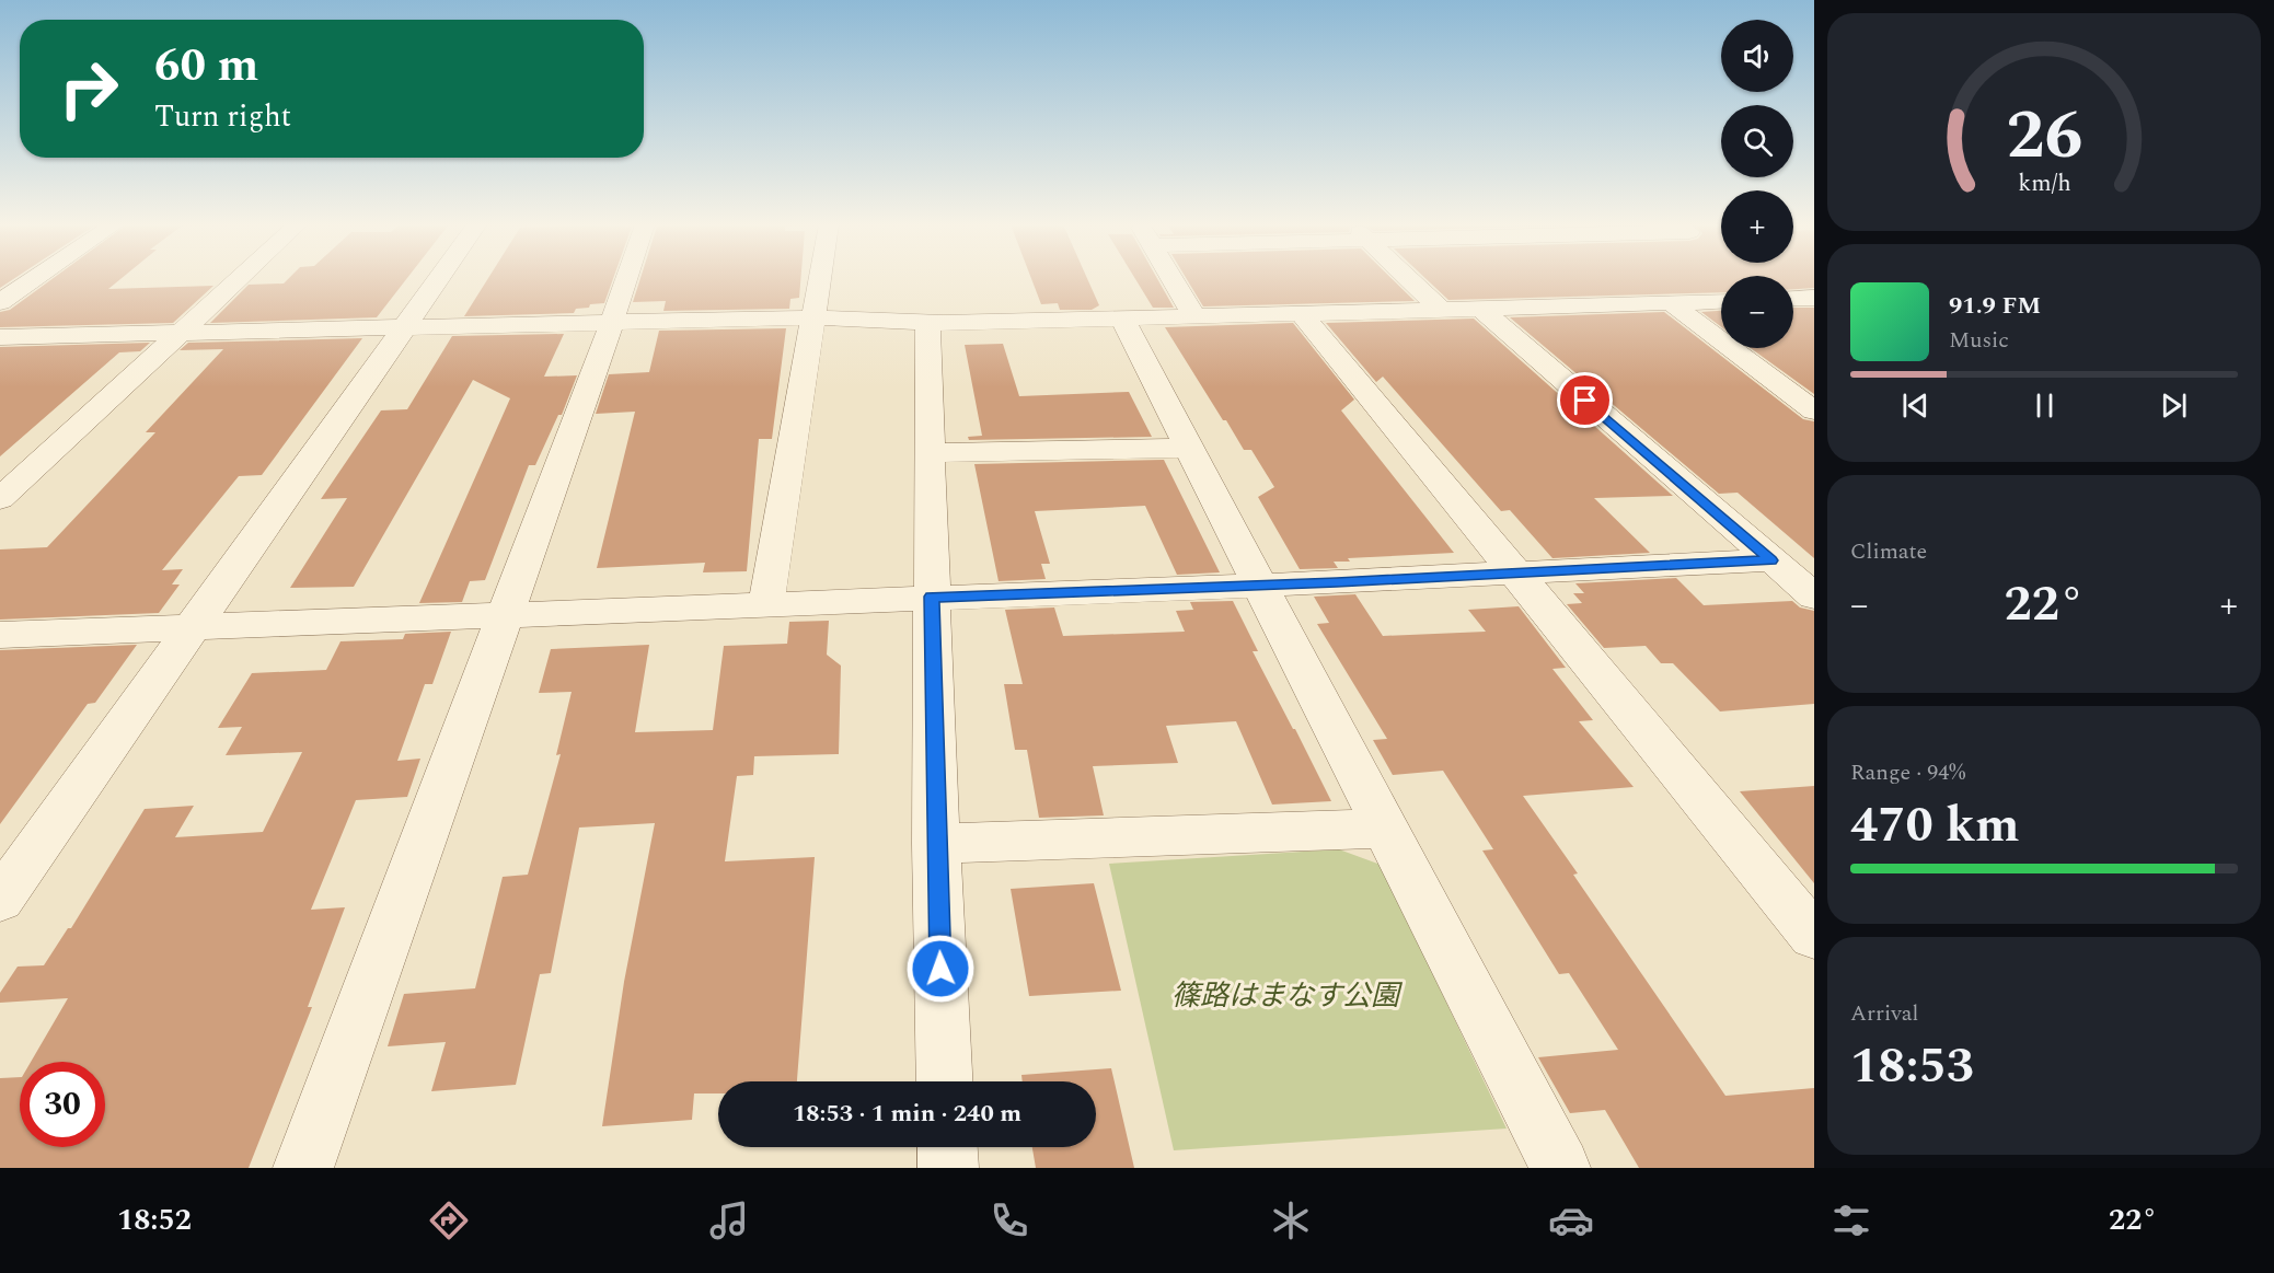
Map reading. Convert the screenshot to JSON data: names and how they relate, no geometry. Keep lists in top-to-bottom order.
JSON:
{
  "parks": ["篠路はまなす公園"],
  "page": {
    "map_buttons": ["+", "−"],
    "turn": ["60 m", "Turn right"],
    "song": ["91.9 FM", "Music"],
    "tile": [
      "Climate",
      ["Range · 94%", "470 km"],
      ["Arrival", "18:53"]
    ],
    "heat": ["−", "22°", "+"],
    "limit": "30",
    "trip": "18:53 · 1 min · 240 m",
    "tabs": ["18:52", "22°"],
    "gauge": ["26", "km/h"]
  }
}
